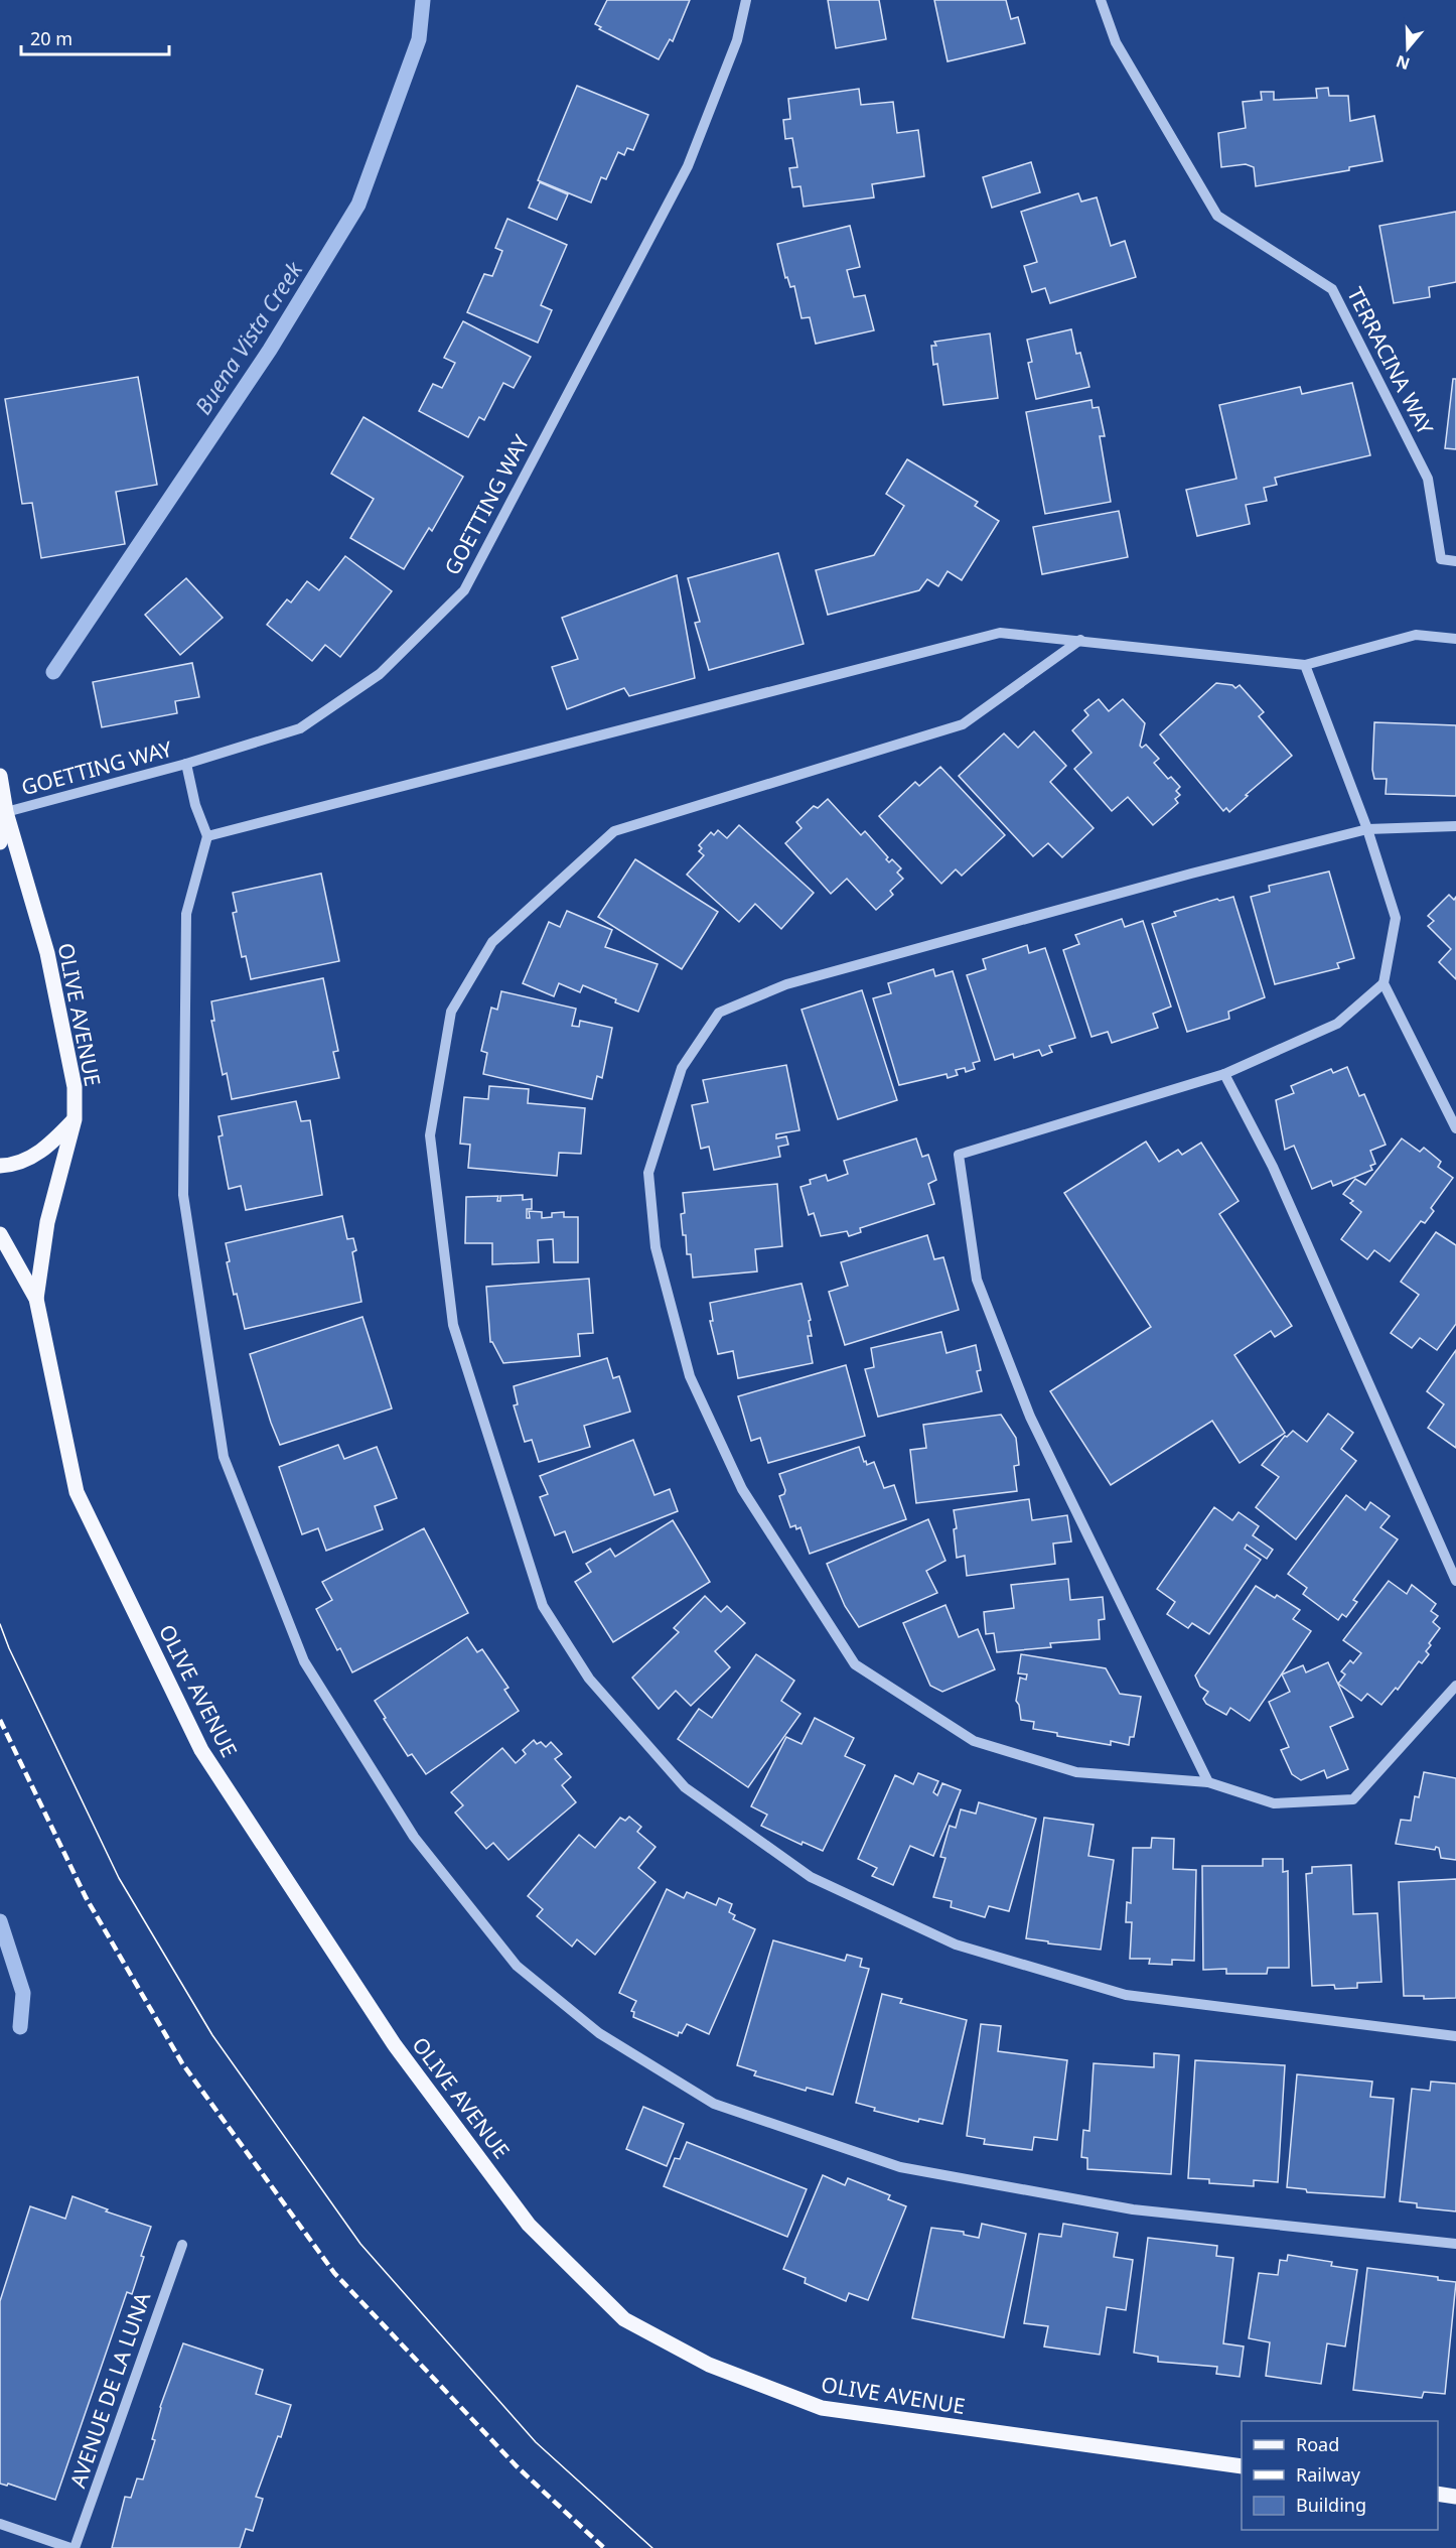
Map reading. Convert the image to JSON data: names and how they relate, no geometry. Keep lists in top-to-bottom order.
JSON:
{
  "streets": {
    "main road": ["OLIVE AVENUE"],
    "street": ["TERRACINA WAY", "GOETTING WAY", "AVENUE DE LA LUNA"]
  },
  "crossings": [
    ["GOETTING WAY", "OLIVE AVENUE"]
  ],
  "water": ["Buena Vista Creek"],
  "legend": ["Road", "Railway", "Building"],
  "scale_bar": "20 m",
  "north": "bottom"
}
